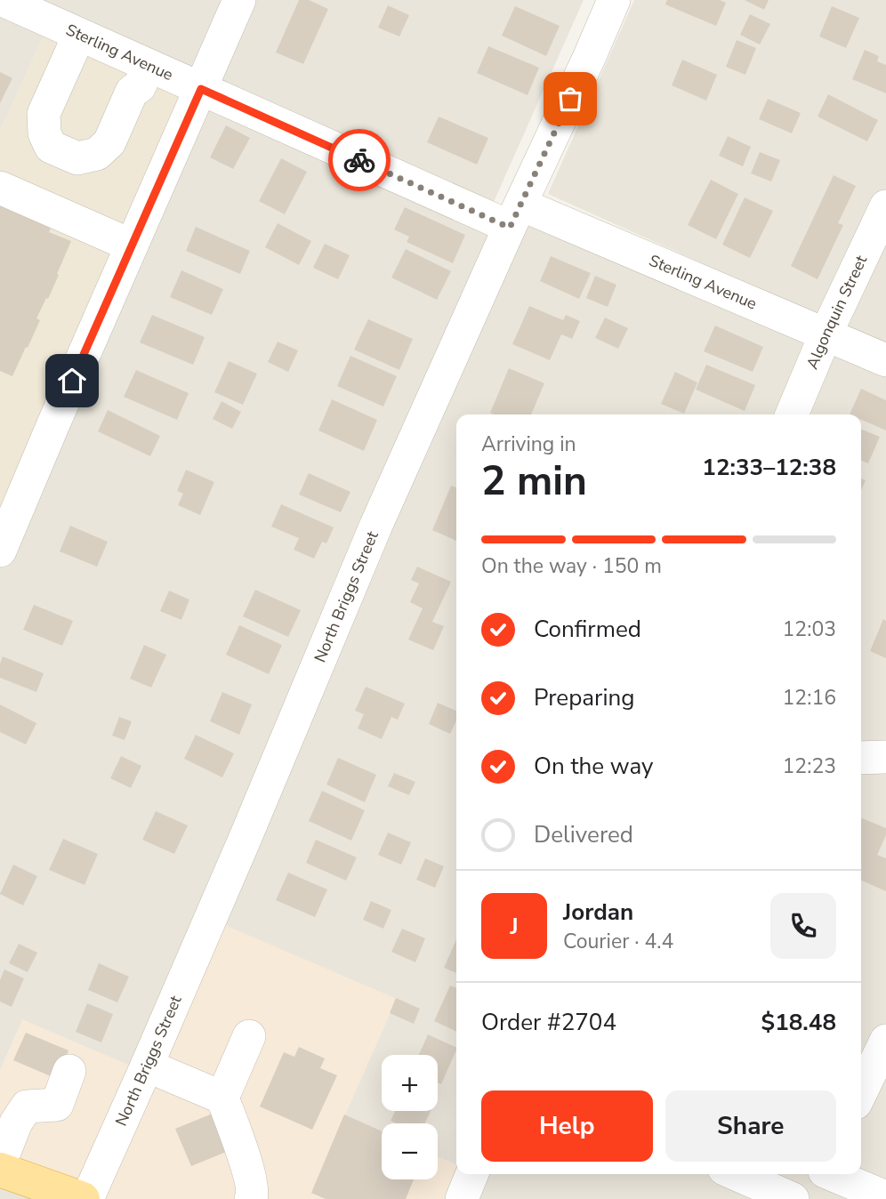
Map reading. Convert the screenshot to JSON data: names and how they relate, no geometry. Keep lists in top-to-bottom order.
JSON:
{
  "streets": {
    "street": ["Sterling Avenue", "Algonquin Street", "North Briggs Street"]
  },
  "crossings": [
    ["Sterling Avenue", "Algonquin Street"],
    ["Sterling Avenue", "North Briggs Street"]
  ],
  "page": {
    "heading": ["2 min", "Arriving in", "12:33–12:38"],
    "panel": [
      "Jordan",
      "Courier · 4.4",
      "Order #2704",
      "$18.48"
    ],
    "bar": "On the way · 150 m",
    "list": [
      ["Confirmed", "12:03"],
      ["Preparing", "12:16"],
      ["On the way", "12:23"],
      "Delivered"
    ],
    "round": "J",
    "map_buttons": ["+", "−"],
    "buttons": ["Help", "Share"]
  }
}
